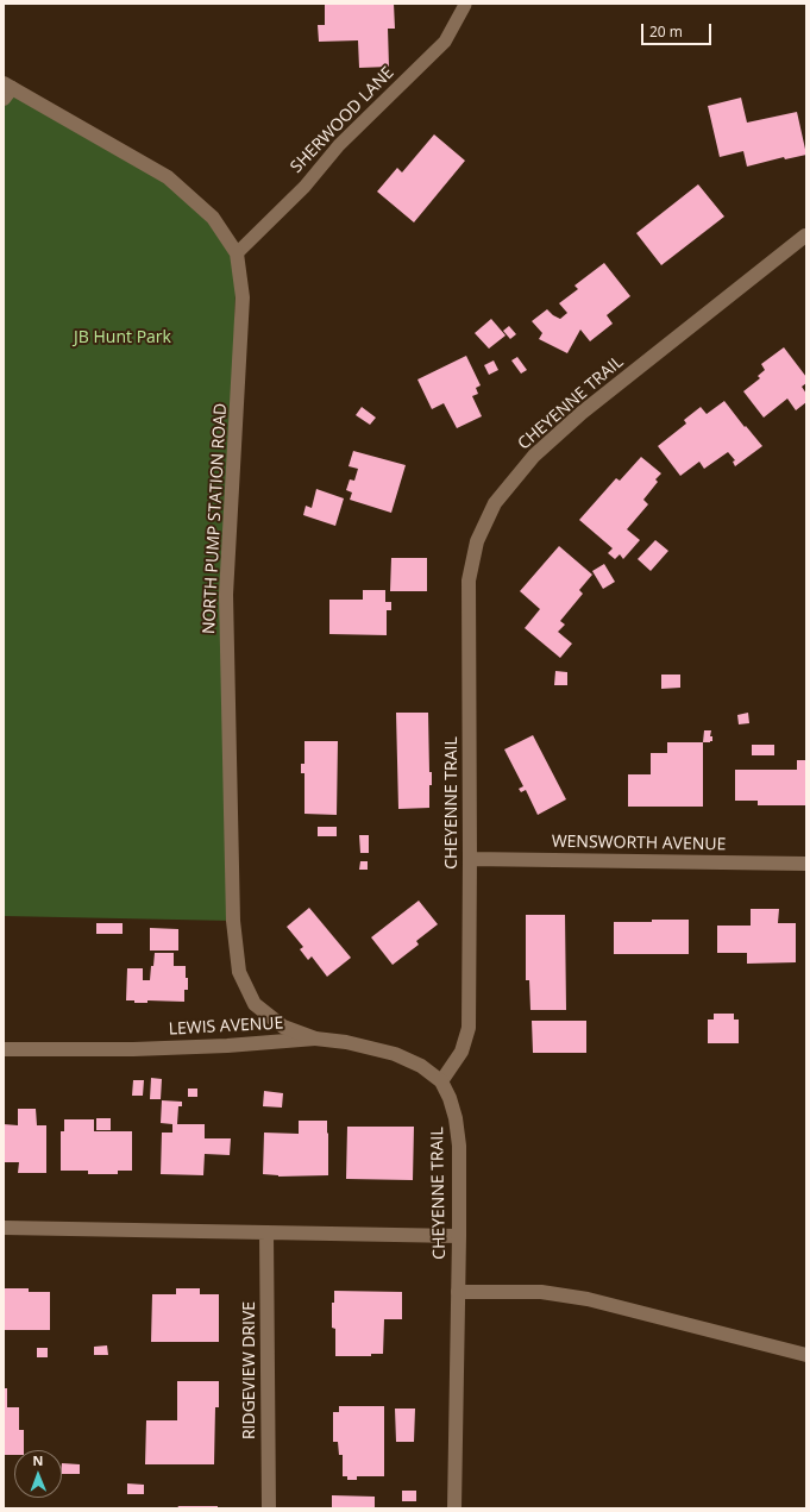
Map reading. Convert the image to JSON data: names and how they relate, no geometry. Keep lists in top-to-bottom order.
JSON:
{
  "streets": {
    "street": [
      "CHEYENNE TRAIL",
      "NORTH PUMP STATION ROAD",
      "WENSWORTH AVENUE",
      "LEWIS AVENUE",
      "RIDGEVIEW DRIVE"
    ],
    "lane": ["SHERWOOD LANE"]
  },
  "crossings": [
    ["SHERWOOD LANE", "NORTH PUMP STATION ROAD"],
    ["CHEYENNE TRAIL", "WENSWORTH AVENUE"],
    ["CHEYENNE TRAIL", "LEWIS AVENUE"],
    ["NORTH PUMP STATION ROAD", "LEWIS AVENUE"]
  ],
  "parks": ["JB Hunt Park"],
  "scale_bar": "20 m",
  "north": "top"
}
